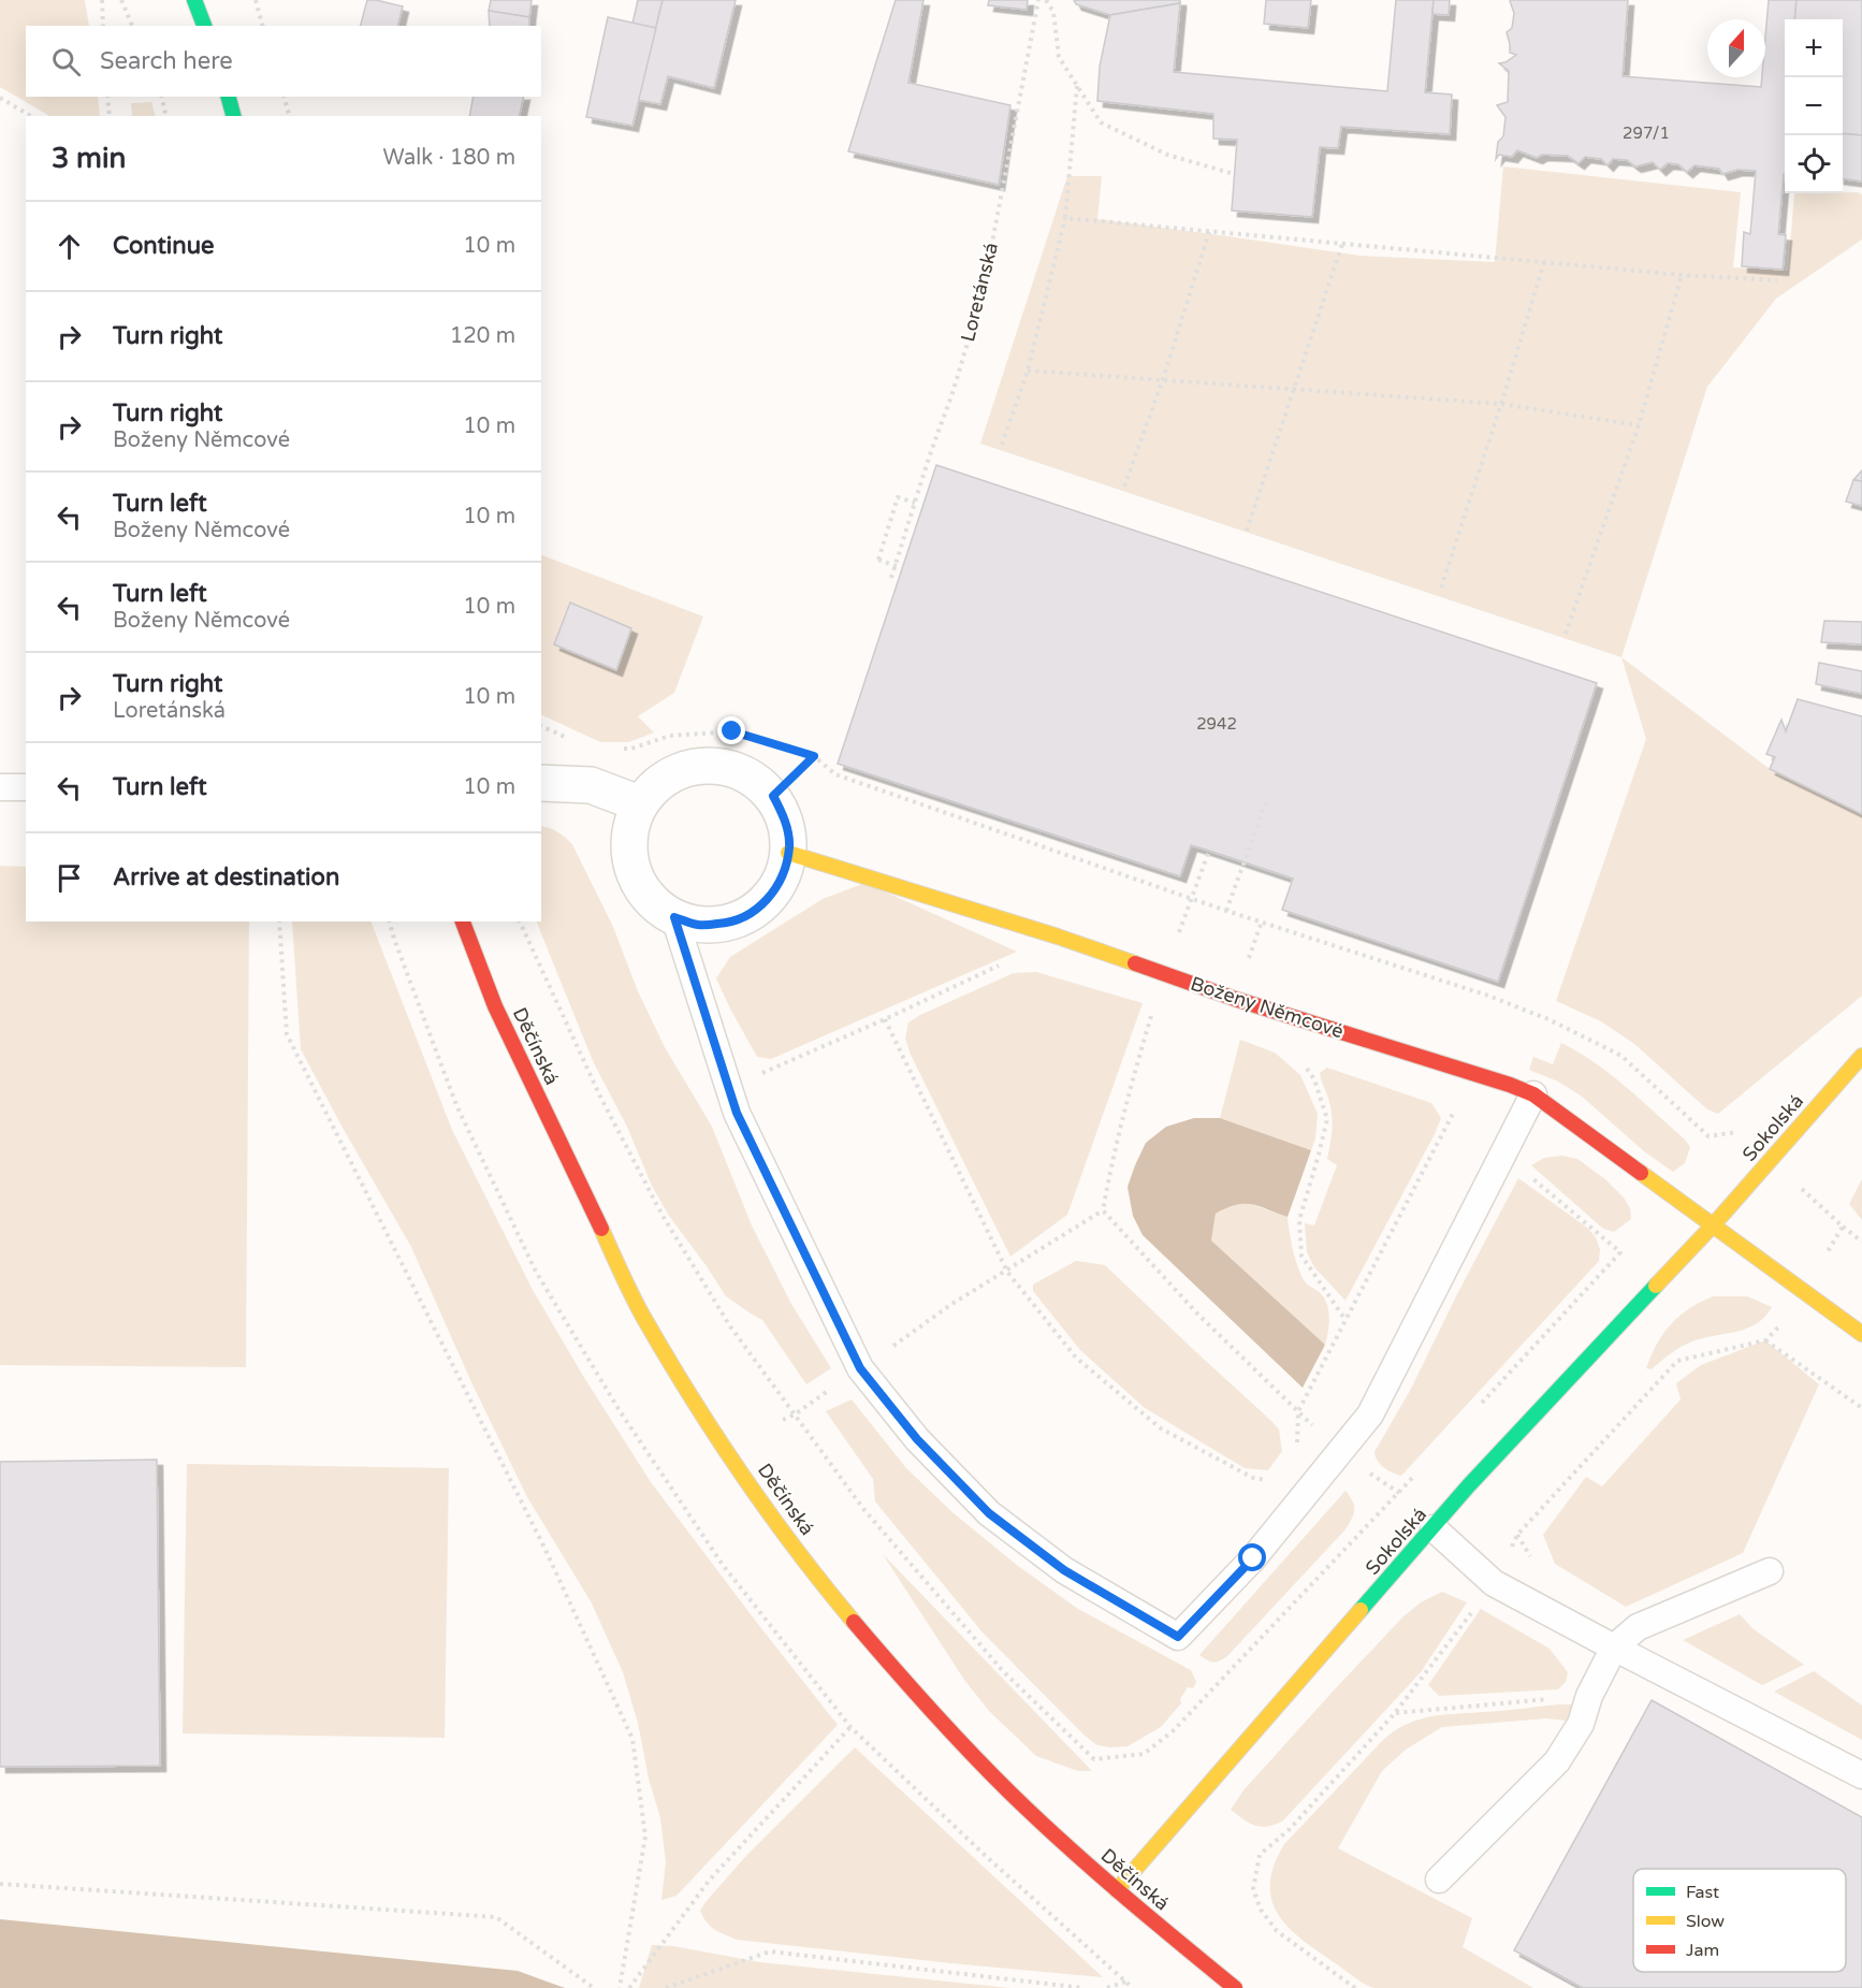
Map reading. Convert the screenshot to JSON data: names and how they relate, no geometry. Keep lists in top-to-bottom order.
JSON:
{
  "streets": {
    "street": ["Boženy Němcové", "Děčínská", "Sokolská"],
    "path": ["Loretánská"]
  },
  "crossings": [
    ["Boženy Němcové", "Sokolská"],
    ["Děčínská", "Sokolská"]
  ],
  "house_numbers": ["297/1", "2942"],
  "legend": ["Fast", "Slow", "Jam"],
  "north": "top",
  "page": {
    "map_buttons": ["+", "−"],
    "search": "Search here",
    "heading": ["3 min", "Walk · 180 m"],
    "list": [
      ["Continue", "10 m"],
      ["Turn right", "120 m"],
      ["Turn right", "Boženy Němcové", "10 m"],
      ["Turn left", "Boženy Němcové", "10 m"],
      ["Turn left", "Boženy Němcové", "10 m"],
      ["Turn right", "Loretánská", "10 m"],
      ["Turn left", "10 m"],
      "Arrive at destination"
    ]
  }
}
